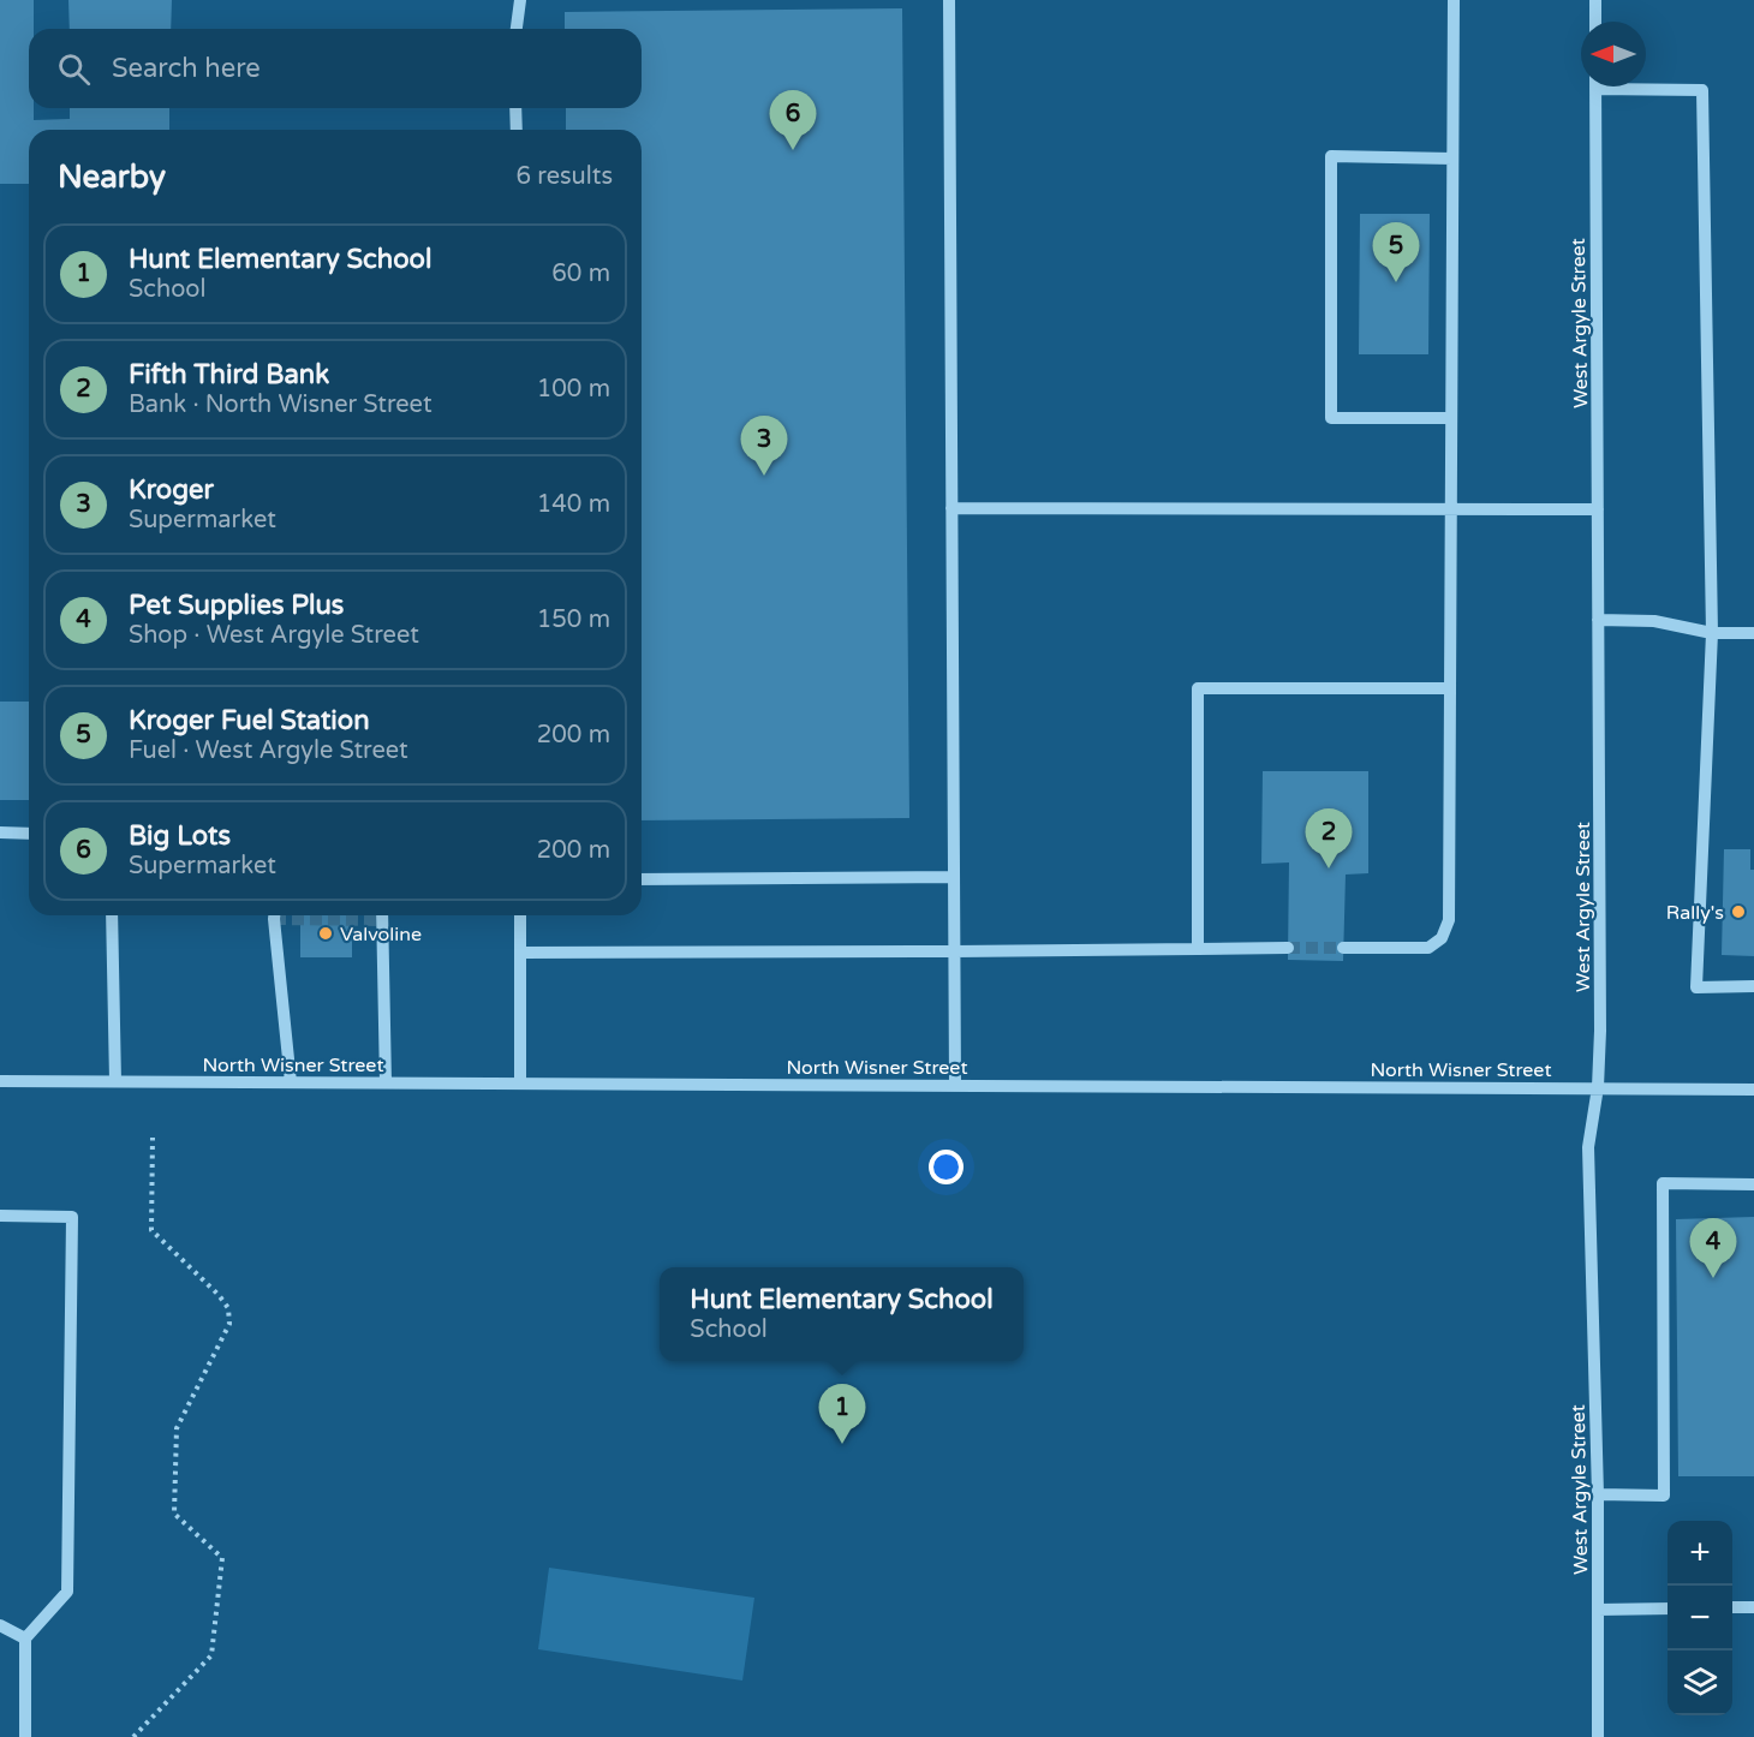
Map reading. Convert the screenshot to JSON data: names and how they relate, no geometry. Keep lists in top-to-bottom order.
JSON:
{
  "streets": {
    "street": ["West Argyle Street", "North Wisner Street"]
  },
  "crossings": [
    ["West Argyle Street", "North Wisner Street"]
  ],
  "places": ["Rally's", "Valvoline"],
  "north": "left",
  "page": {
    "search": "Search here",
    "pins": [
      "6",
      "5",
      "3",
      "2",
      "4",
      "1"
    ],
    "heading": ["Nearby", "6 results"],
    "list": [
      {
        "mark": "1",
        "name": "Hunt Elementary School",
        "note": "School",
        "value": "60 m"
      },
      {
        "mark": "2",
        "name": "Fifth Third Bank",
        "note": "Bank · North Wisner Street",
        "value": "100 m"
      },
      {
        "mark": "3",
        "name": "Kroger",
        "note": "Supermarket",
        "value": "140 m"
      },
      {
        "mark": "4",
        "name": "Pet Supplies Plus",
        "note": "Shop · West Argyle Street",
        "value": "150 m"
      },
      {
        "mark": "5",
        "name": "Kroger Fuel Station",
        "note": "Fuel · West Argyle Street",
        "value": "200 m"
      },
      {
        "mark": "6",
        "name": "Big Lots",
        "note": "Supermarket",
        "value": "200 m"
      }
    ],
    "popup": ["Hunt Elementary School", "School"],
    "map_buttons": ["+", "−"]
  }
}
